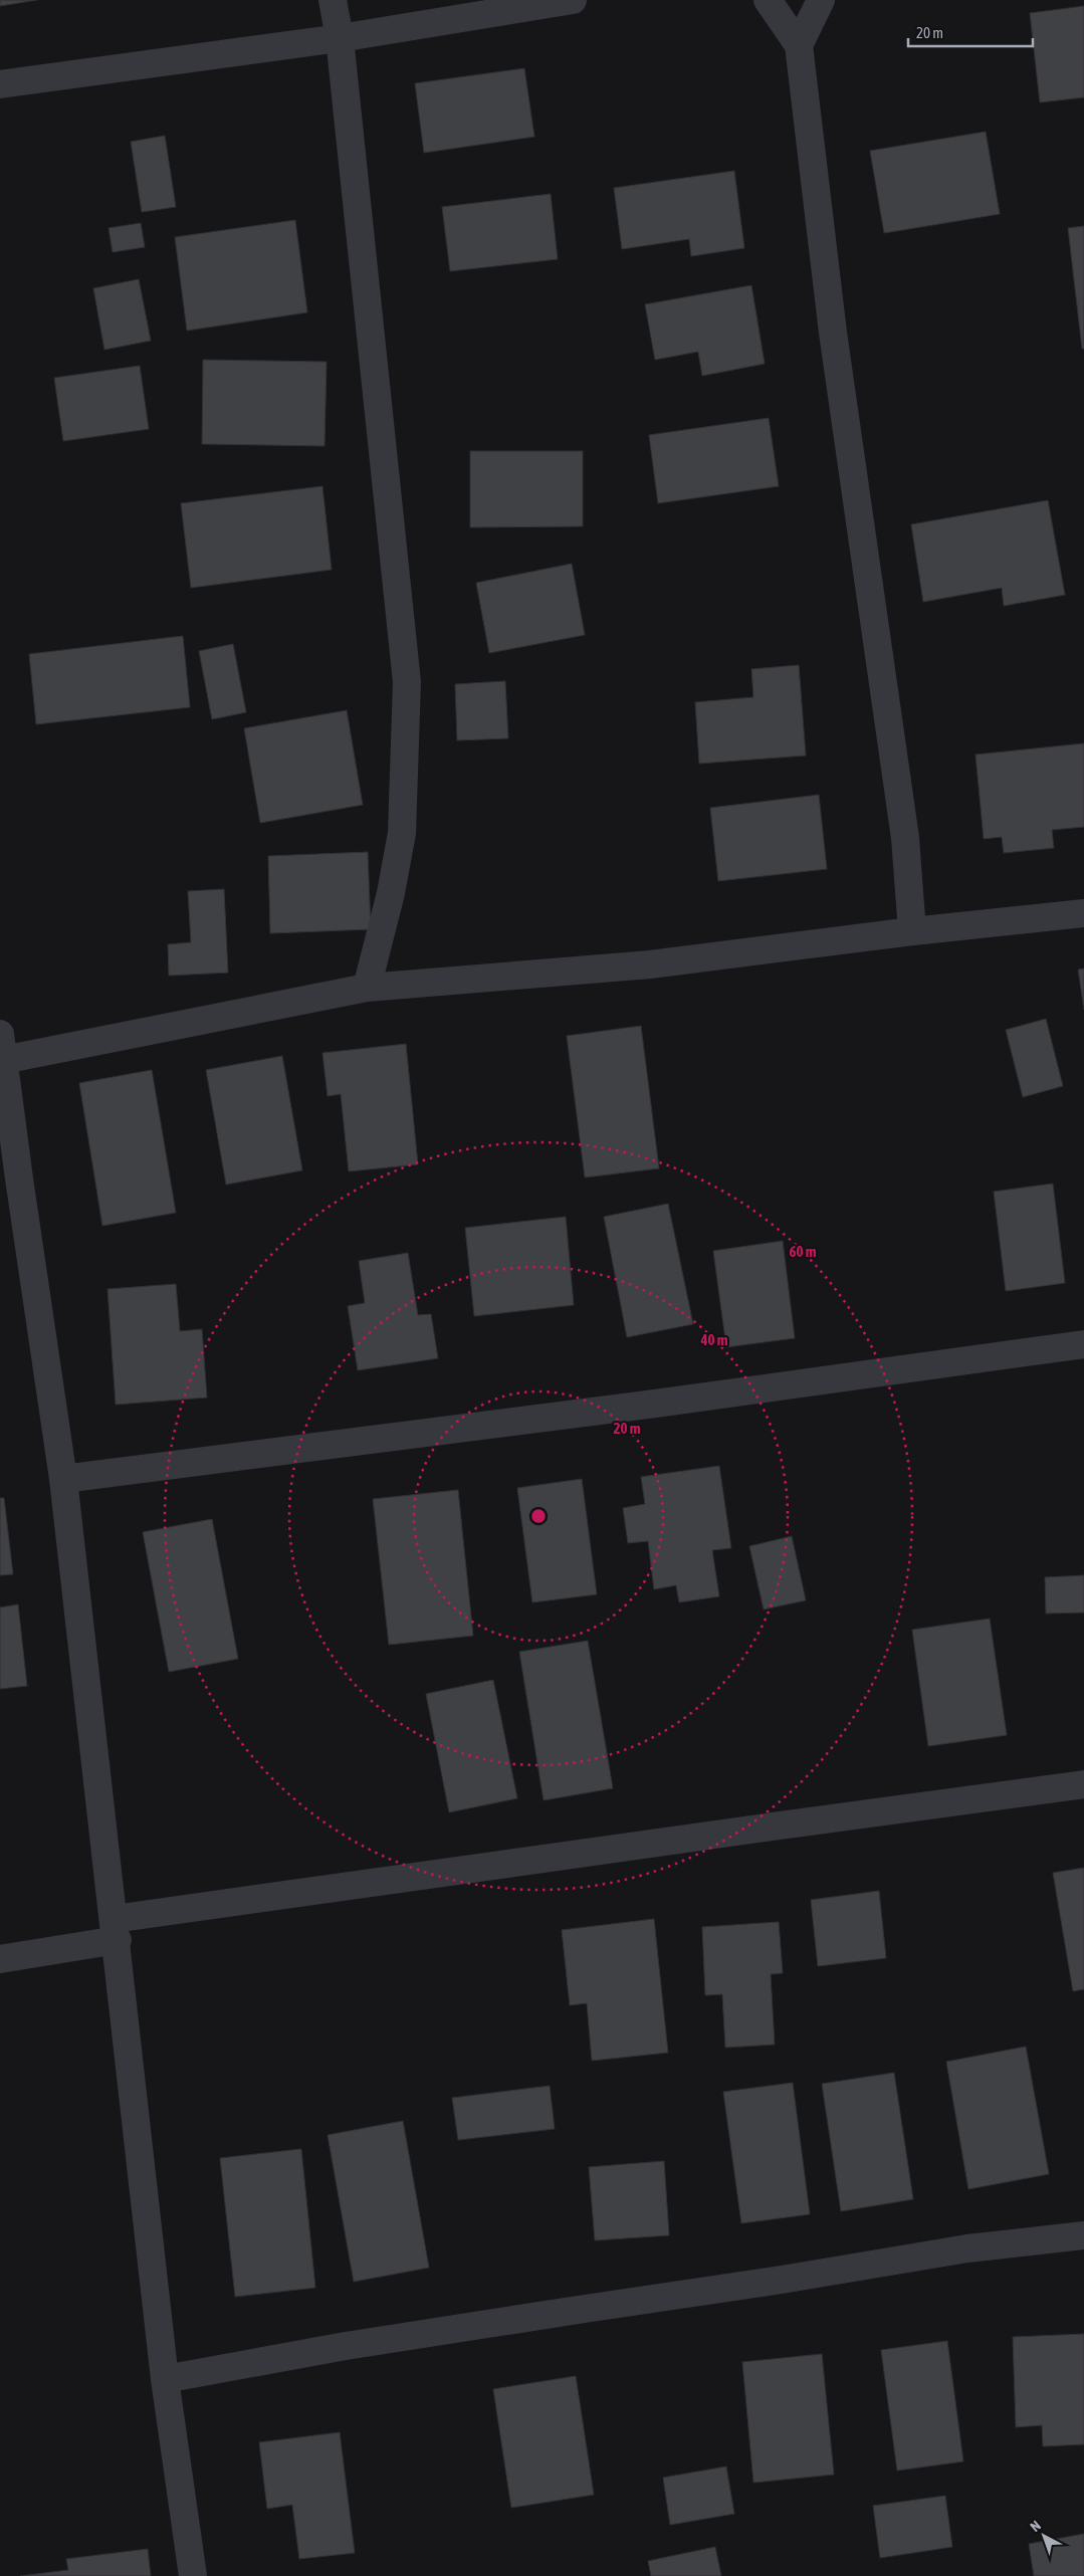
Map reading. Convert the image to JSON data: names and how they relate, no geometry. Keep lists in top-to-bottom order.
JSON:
{
  "scale_bar": "20 m",
  "north": "top left",
  "rings": ["60 m", "40 m", "20 m"]
}
